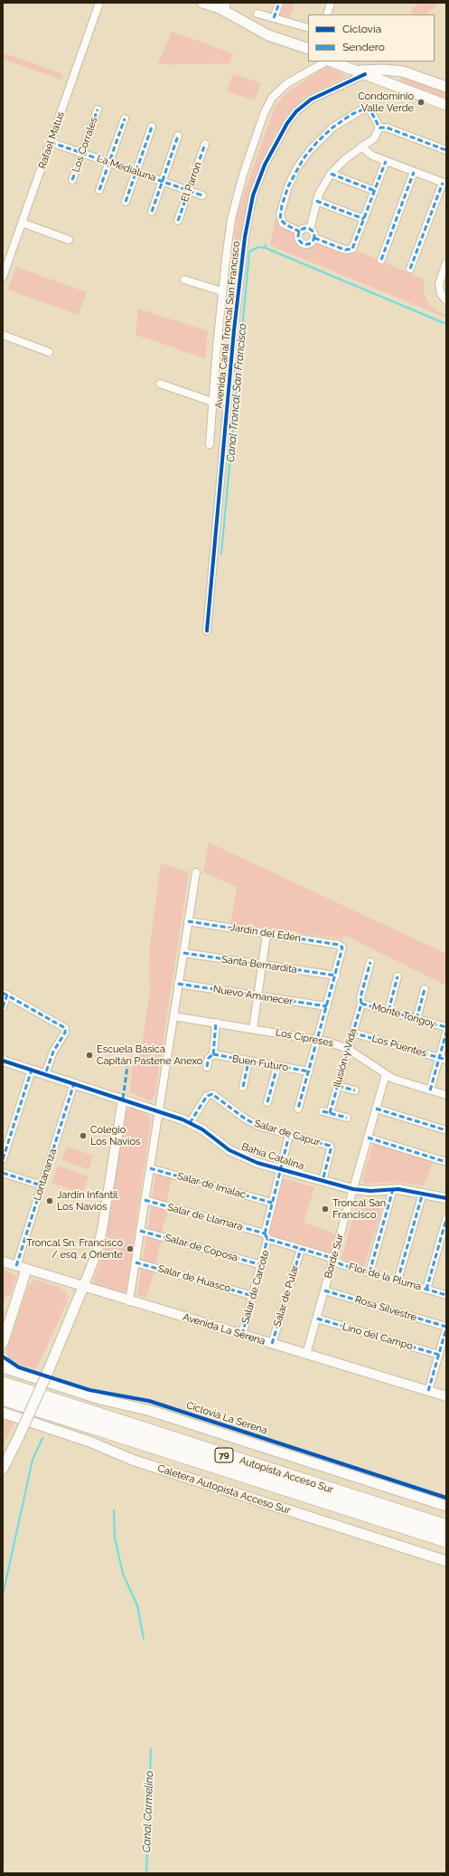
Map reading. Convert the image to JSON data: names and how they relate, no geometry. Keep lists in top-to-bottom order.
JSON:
{
  "streets": {
    "highway": ["79", "Autopista Acceso Sur"],
    "main road": ["Caletera Autopista Acceso Sur"],
    "street": [
      "Rafael Matus",
      "Los Corrales",
      "La Medialuna",
      "El Parrón",
      "Avenida Canal Troncal San Francisco",
      "Jardin del Edén",
      "Santa Bernardita",
      "Nuevo Amanecer",
      "Monte Tongoy",
      "Los Cipreses",
      "Los Puentes",
      "Ilusión y Vida",
      "Buen Futuro",
      "Salar de Capur",
      "Bahía Catalina",
      "Lontananza",
      "Salar de Imalac",
      "Salar de Llamara",
      "Salar de Coposa",
      "Borde Sur",
      "Flor de la Pluma",
      "Salar de Huasco",
      "Salar de Carcote",
      "Salar de Pular",
      "Rosa Silvestre",
      "Avenida La Serena",
      "Lino del Campo"
    ],
    "cycle path": ["Ciclovìa La Serena"]
  },
  "crossings": [
    ["Rafael Matus", "La Medialuna"],
    ["Los Corrales", "La Medialuna"],
    ["La Medialuna", "El Parrón"],
    ["Jardin del Edén", "Santa Bernardita"],
    ["Monte Tongoy", "Ilusión y Vida"],
    ["Los Cipreses", "Ilusión y Vida"],
    ["Los Cipreses", "Borde Sur"],
    ["Los Puentes", "Ilusión y Vida"],
    ["Salar de Capur", "Bahía Catalina"],
    ["Salar de Capur", "Salar de Carcote"],
    ["Bahía Catalina", "Lontananza"],
    ["Bahía Catalina", "Borde Sur"],
    ["Bahía Catalina", "Salar de Carcote"],
    ["Lontananza", "Avenida La Serena"],
    ["Salar de Imalac", "Salar de Carcote"],
    ["Salar de Llamara", "Flor de la Pluma"],
    ["Salar de Llamara", "Salar de Carcote"],
    ["Salar de Coposa", "Salar de Carcote"],
    ["Borde Sur", "Flor de la Pluma"],
    ["Borde Sur", "Rosa Silvestre"],
    ["Borde Sur", "Avenida La Serena"],
    ["Borde Sur", "Lino del Campo"],
    ["Flor de la Pluma", "Salar de Carcote"],
    ["Flor de la Pluma", "Salar de Pular"],
    ["Salar de Huasco", "Salar de Carcote"],
    ["Salar de Carcote", "Avenida La Serena"],
    ["Salar de Pular", "Avenida La Serena"]
  ],
  "water": ["Canal Troncal San Francisco", "Canal Carmelino"],
  "places": [
    "Condominio Valle Verde",
    "Escuela Básica Capitán Pastene Anexo",
    "Colegio Los Navíos",
    "Jardín Infantil Los Navíos",
    "Troncal San Francisco",
    "Troncal Sn. Francisco / esq. 4 Oriente"
  ],
  "legend": ["Ciclovía", "Sendero"]
}
